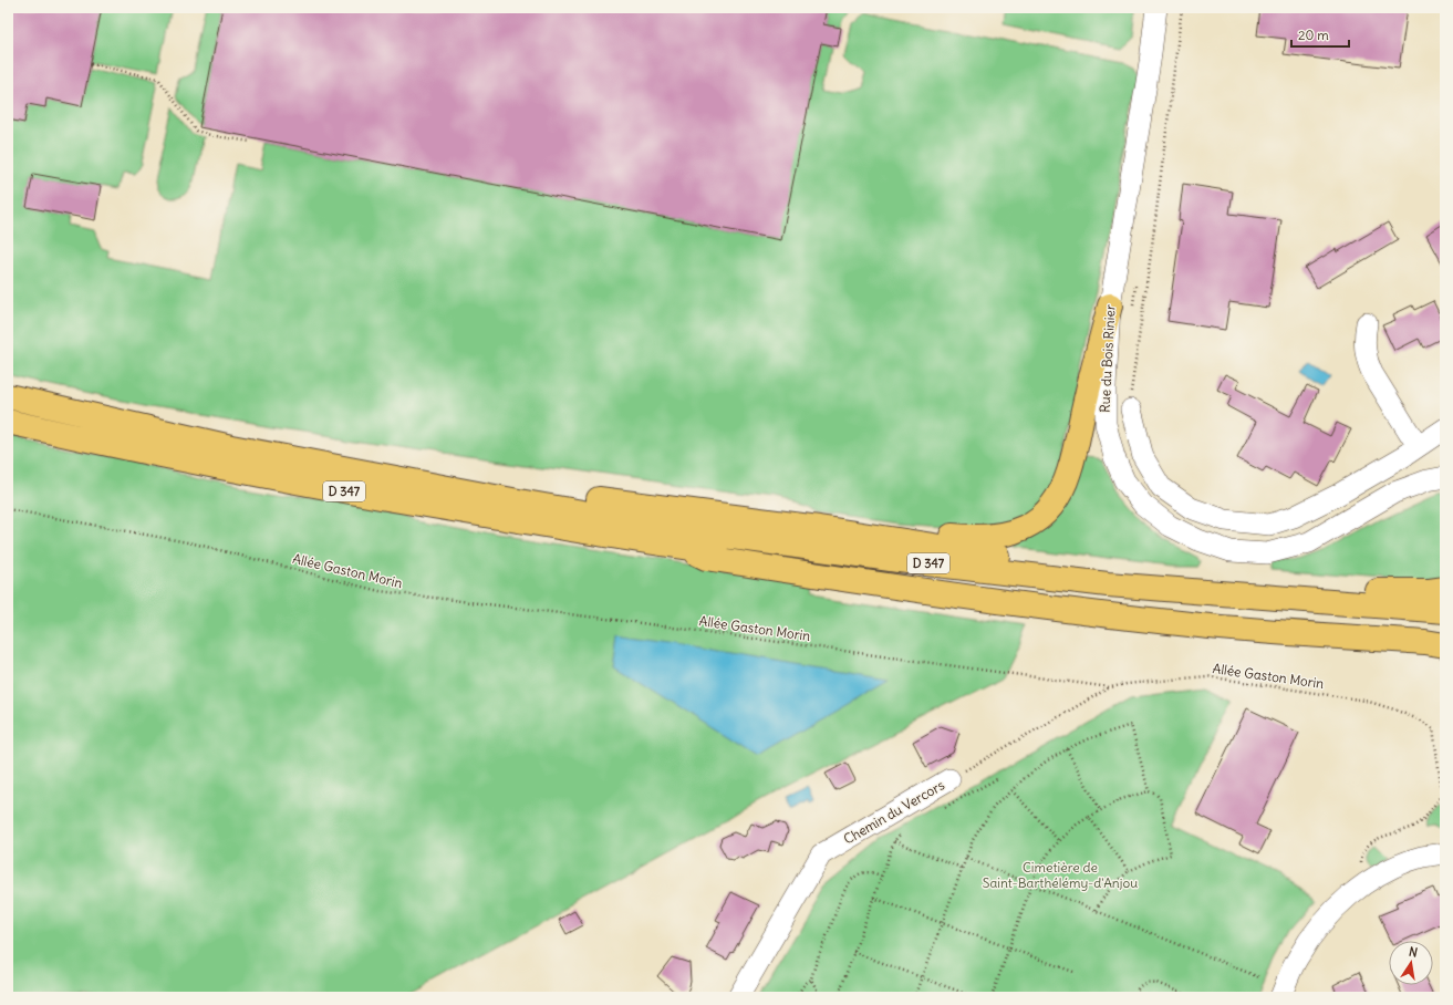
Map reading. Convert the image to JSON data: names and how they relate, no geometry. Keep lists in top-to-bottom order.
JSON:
{
  "streets": {
    "highway": ["D 347"],
    "street": ["Rue du Bois Rinier", "Chemin du Vercors"],
    "path": ["Allée Gaston Morin"]
  },
  "crossings": [
    ["Allée Gaston Morin", "Chemin du Vercors"]
  ],
  "parks": ["Cimetière de Saint-Barthélémy-d'Anjou"],
  "scale_bar": "20 m",
  "north": "top"
}
